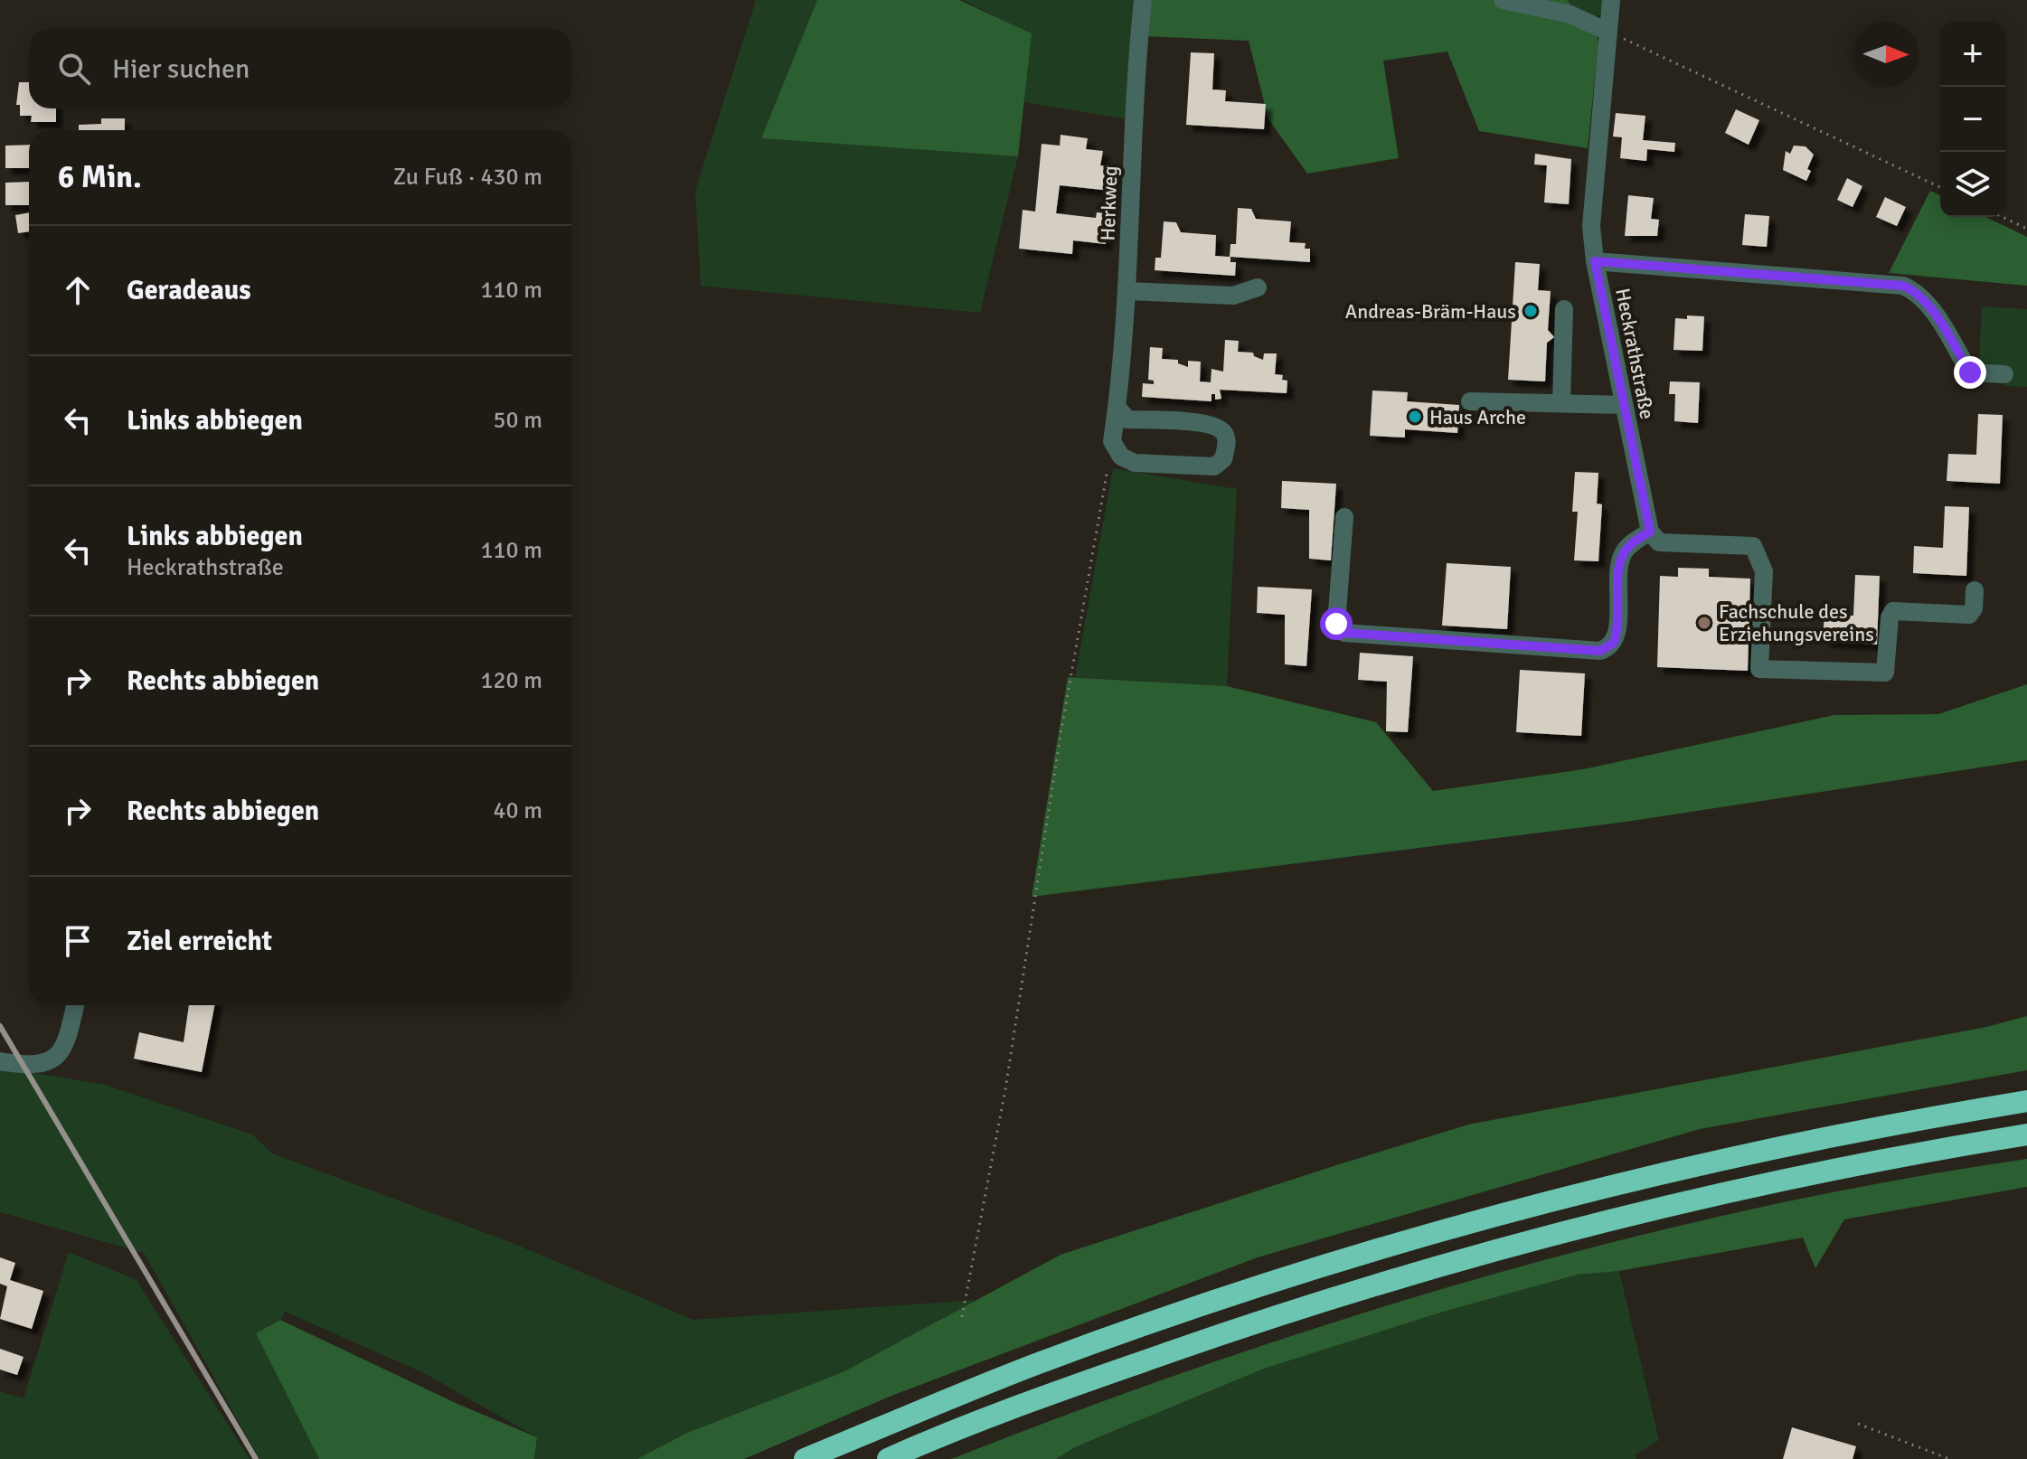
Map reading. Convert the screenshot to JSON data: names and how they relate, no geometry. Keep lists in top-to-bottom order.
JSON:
{
  "streets": {
    "street": ["Herkweg", "Heckrathstraße"]
  },
  "places": ["Andreas-Bräm-Haus", "Haus Arche", "Fachschule des Erziehungsvereins"],
  "north": "right",
  "page": {
    "map_buttons": ["+", "−"],
    "search": "Hier suchen",
    "heading": ["6 Min.", "Zu Fuß · 430 m"],
    "list": [
      ["Geradeaus", "110 m"],
      ["Links abbiegen", "50 m"],
      ["Links abbiegen", "Heckrathstraße", "110 m"],
      ["Rechts abbiegen", "120 m"],
      ["Rechts abbiegen", "40 m"],
      "Ziel erreicht"
    ]
  }
}
